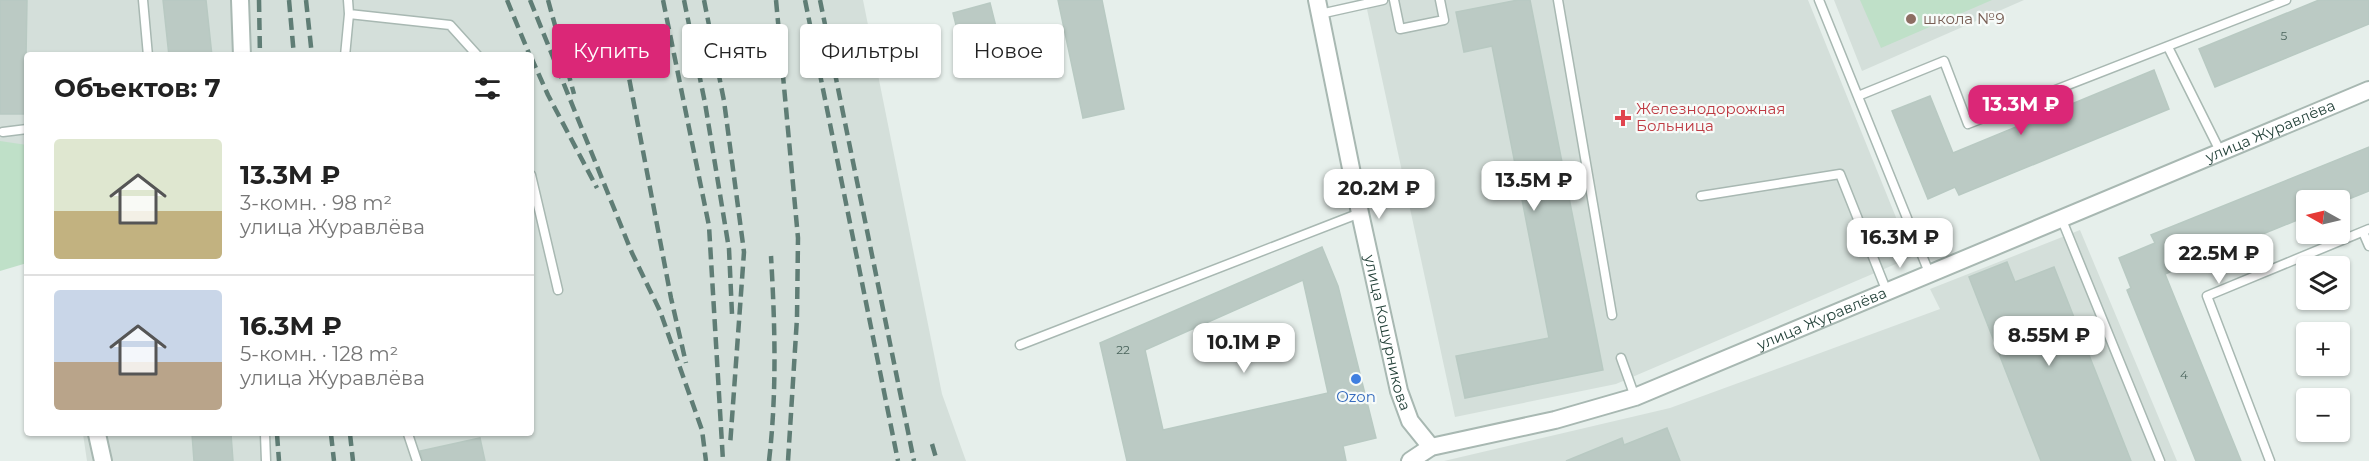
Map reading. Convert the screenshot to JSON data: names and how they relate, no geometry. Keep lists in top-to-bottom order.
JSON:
{
  "streets": {
    "street": ["улица Журавлёва", "улица Кошурникова"]
  },
  "crossings": [
    ["улица Журавлёва", "улица Кошурникова"]
  ],
  "places": {
    "other": ["школа №9", "Ozon"],
    "health": ["Железнодорожная Больница"]
  },
  "house_numbers": ["5", "22", "4"],
  "north": "left",
  "page": {
    "chip": [
      "Купить",
      "Снять",
      "Фильтры",
      "Новое"
    ],
    "heading": "Объектов: 7",
    "price": [
      "13.3M ₽",
      "13.5M ₽",
      "20.2M ₽",
      "16.3M ₽",
      "22.5M ₽",
      "8.55M ₽",
      "10.1M ₽"
    ],
    "list": [
      {
        "name": "13.3M ₽",
        "note": "3-комн. · 98 m² · улица Журавлёва"
      },
      {
        "name": "16.3M ₽",
        "note": "5-комн. · 128 m² · улица Журавлёва"
      }
    ],
    "map_buttons": ["+", "−"]
  }
}
